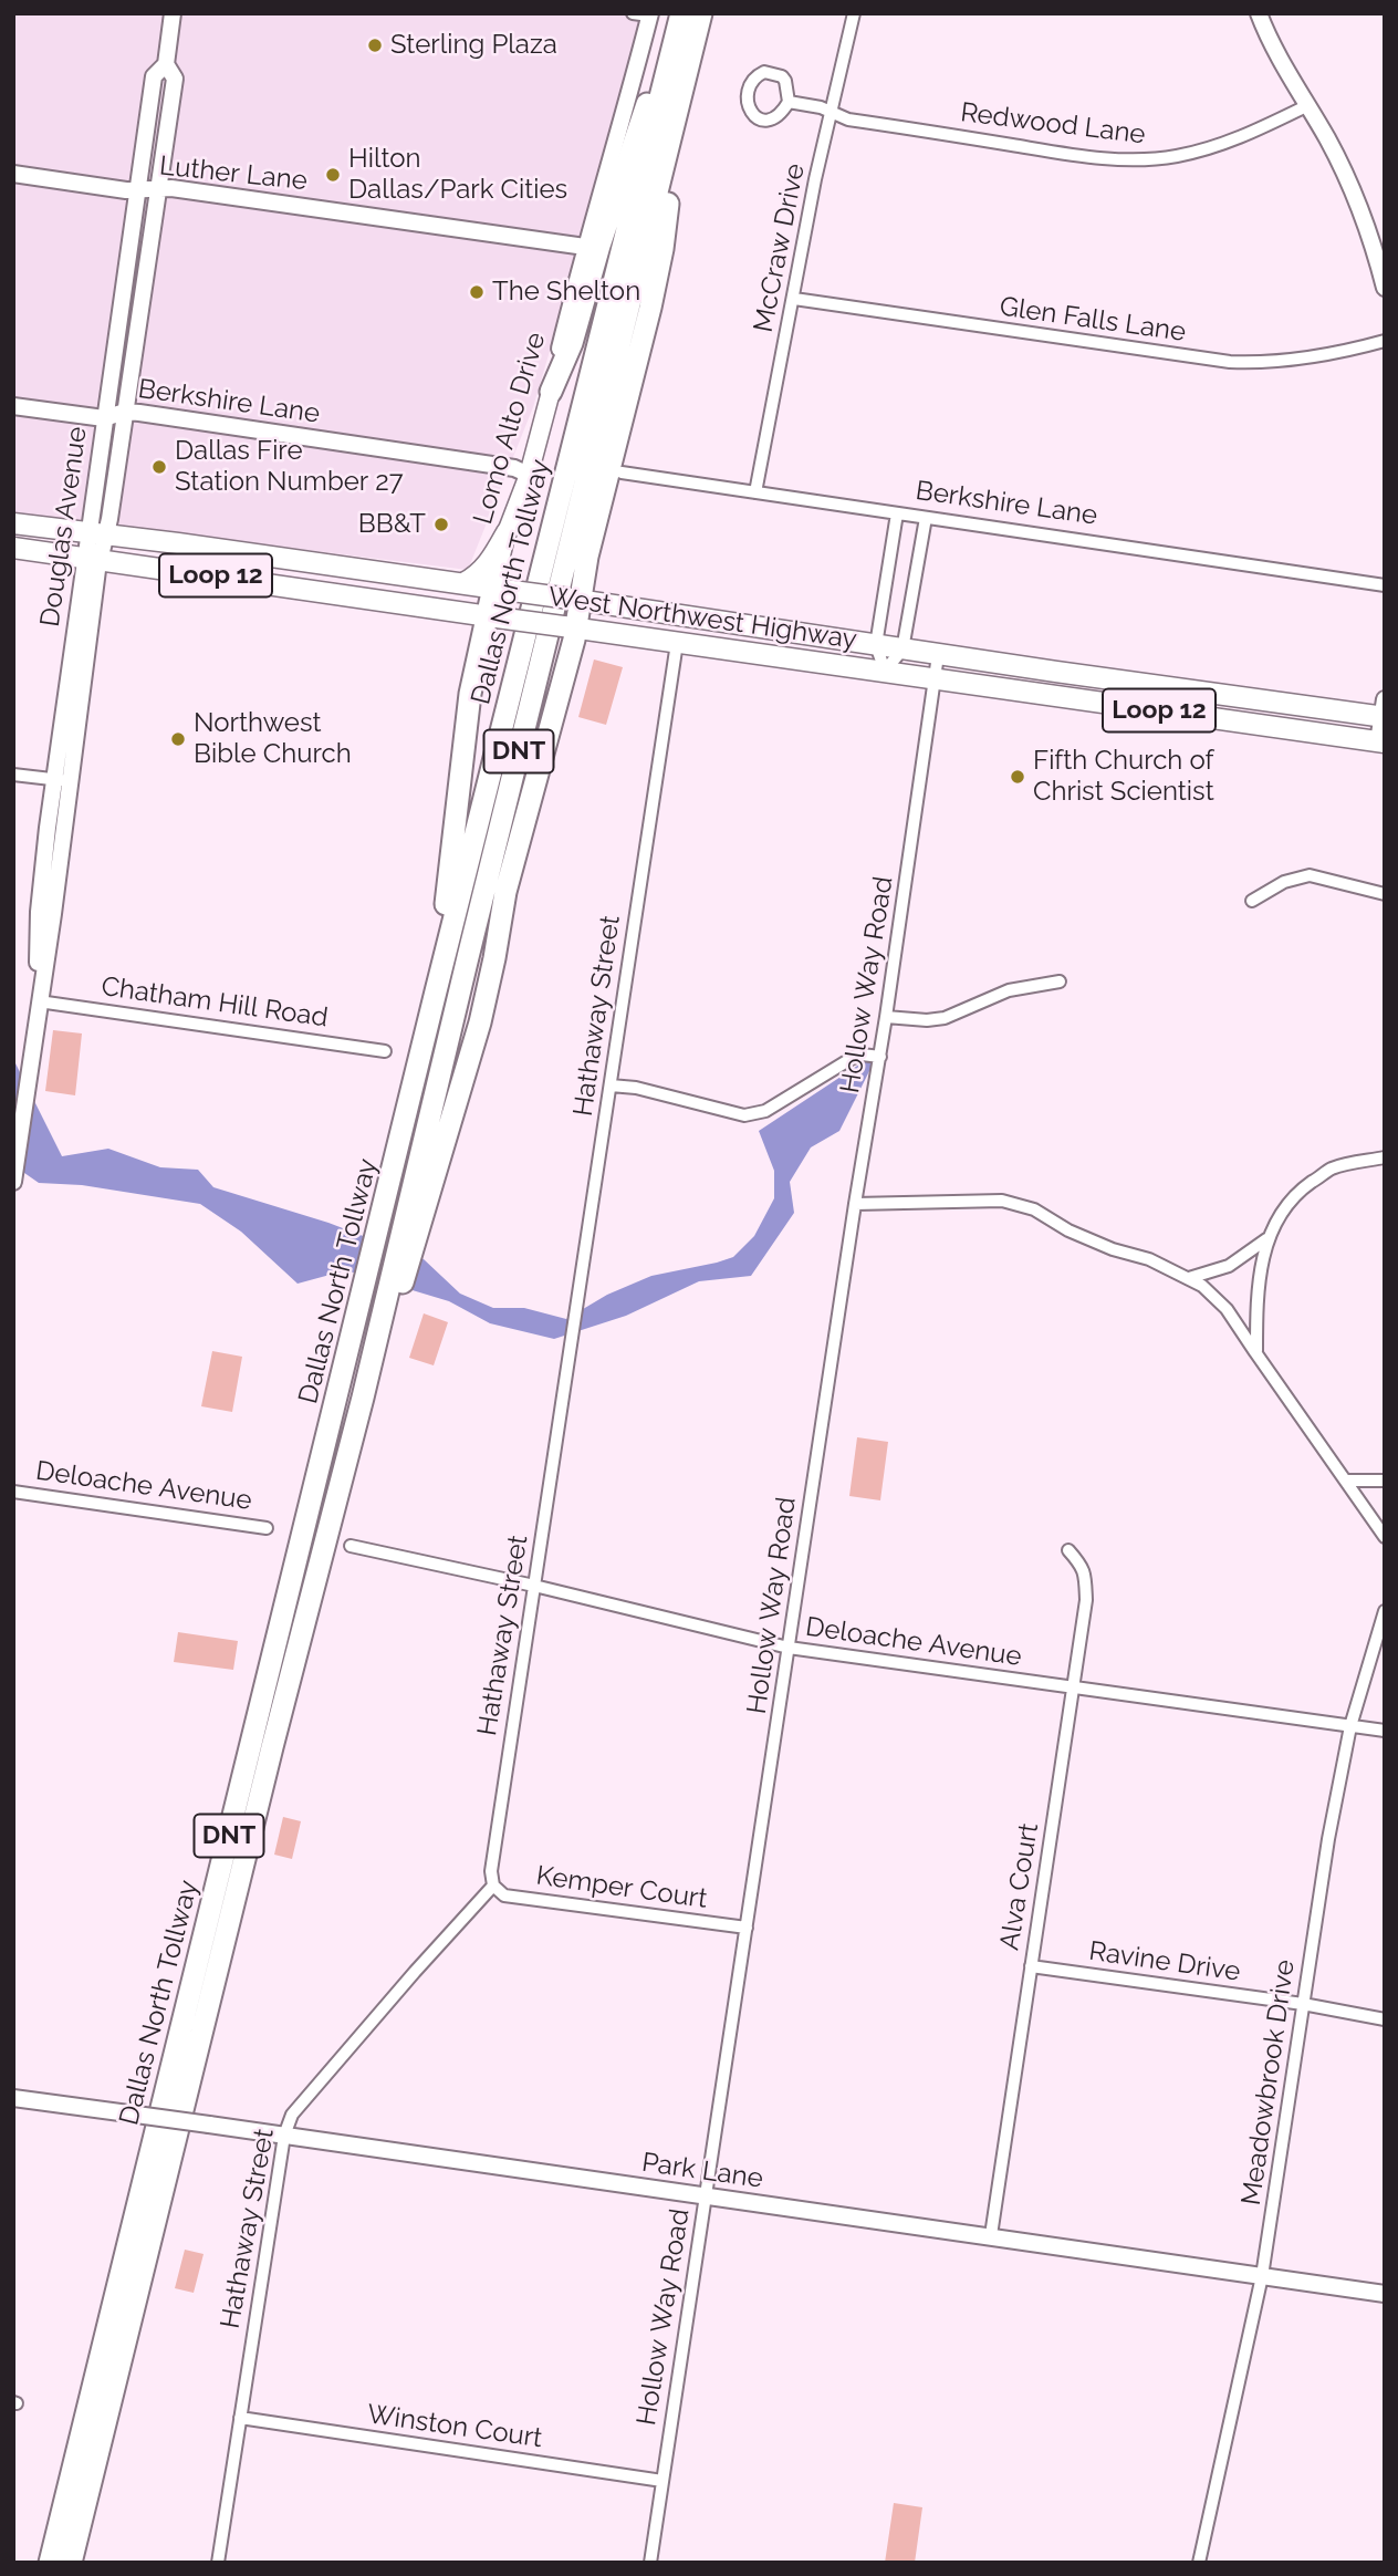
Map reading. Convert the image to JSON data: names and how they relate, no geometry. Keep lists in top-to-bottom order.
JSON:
{
  "streets": {
    "highway": ["Dallas North Tollway", "DNT"],
    "main road": ["Lomo Alto Drive", "Loop 12", "West Northwest Highway"],
    "street": [
      "Redwood Lane",
      "Luther Lane",
      "McCraw Drive",
      "Glen Falls Lane",
      "Berkshire Lane",
      "Douglas Avenue",
      "Hollow Way Road",
      "Chatham Hill Road",
      "Hathaway Street",
      "Deloache Avenue",
      "Alva Court",
      "Kemper Court",
      "Ravine Drive",
      "Meadowbrook Drive",
      "Park Lane",
      "Winston Court"
    ]
  },
  "crossings": [
    ["Redwood Lane", "McCraw Drive"],
    ["Luther Lane", "Lomo Alto Drive"],
    ["Luther Lane", "Douglas Avenue"],
    ["McCraw Drive", "Glen Falls Lane"],
    ["McCraw Drive", "Berkshire Lane"],
    ["Berkshire Lane", "Lomo Alto Drive"],
    ["Berkshire Lane", "Douglas Avenue"],
    ["Lomo Alto Drive", "West Northwest Highway"],
    ["Douglas Avenue", "West Northwest Highway"],
    ["Douglas Avenue", "Chatham Hill Road"],
    ["West Northwest Highway", "Hollow Way Road"],
    ["West Northwest Highway", "Hathaway Street"],
    ["Hollow Way Road", "Deloache Avenue"],
    ["Hollow Way Road", "Kemper Court"],
    ["Hollow Way Road", "Park Lane"],
    ["Hollow Way Road", "Winston Court"],
    ["Hathaway Street", "Deloache Avenue"],
    ["Hathaway Street", "Kemper Court"],
    ["Hathaway Street", "Park Lane"],
    ["Hathaway Street", "Winston Court"],
    ["Deloache Avenue", "Alva Court"],
    ["Deloache Avenue", "Meadowbrook Drive"],
    ["Alva Court", "Ravine Drive"],
    ["Alva Court", "Park Lane"],
    ["Ravine Drive", "Meadowbrook Drive"],
    ["Meadowbrook Drive", "Park Lane"]
  ],
  "places": [
    "Sterling Plaza",
    "Hilton Dallas/Park Cities",
    "The Shelton",
    "Dallas Fire Station Number 27",
    "BB&T",
    "Northwest Bible Church",
    "Fifth Church of Christ Scientist"
  ]
}
